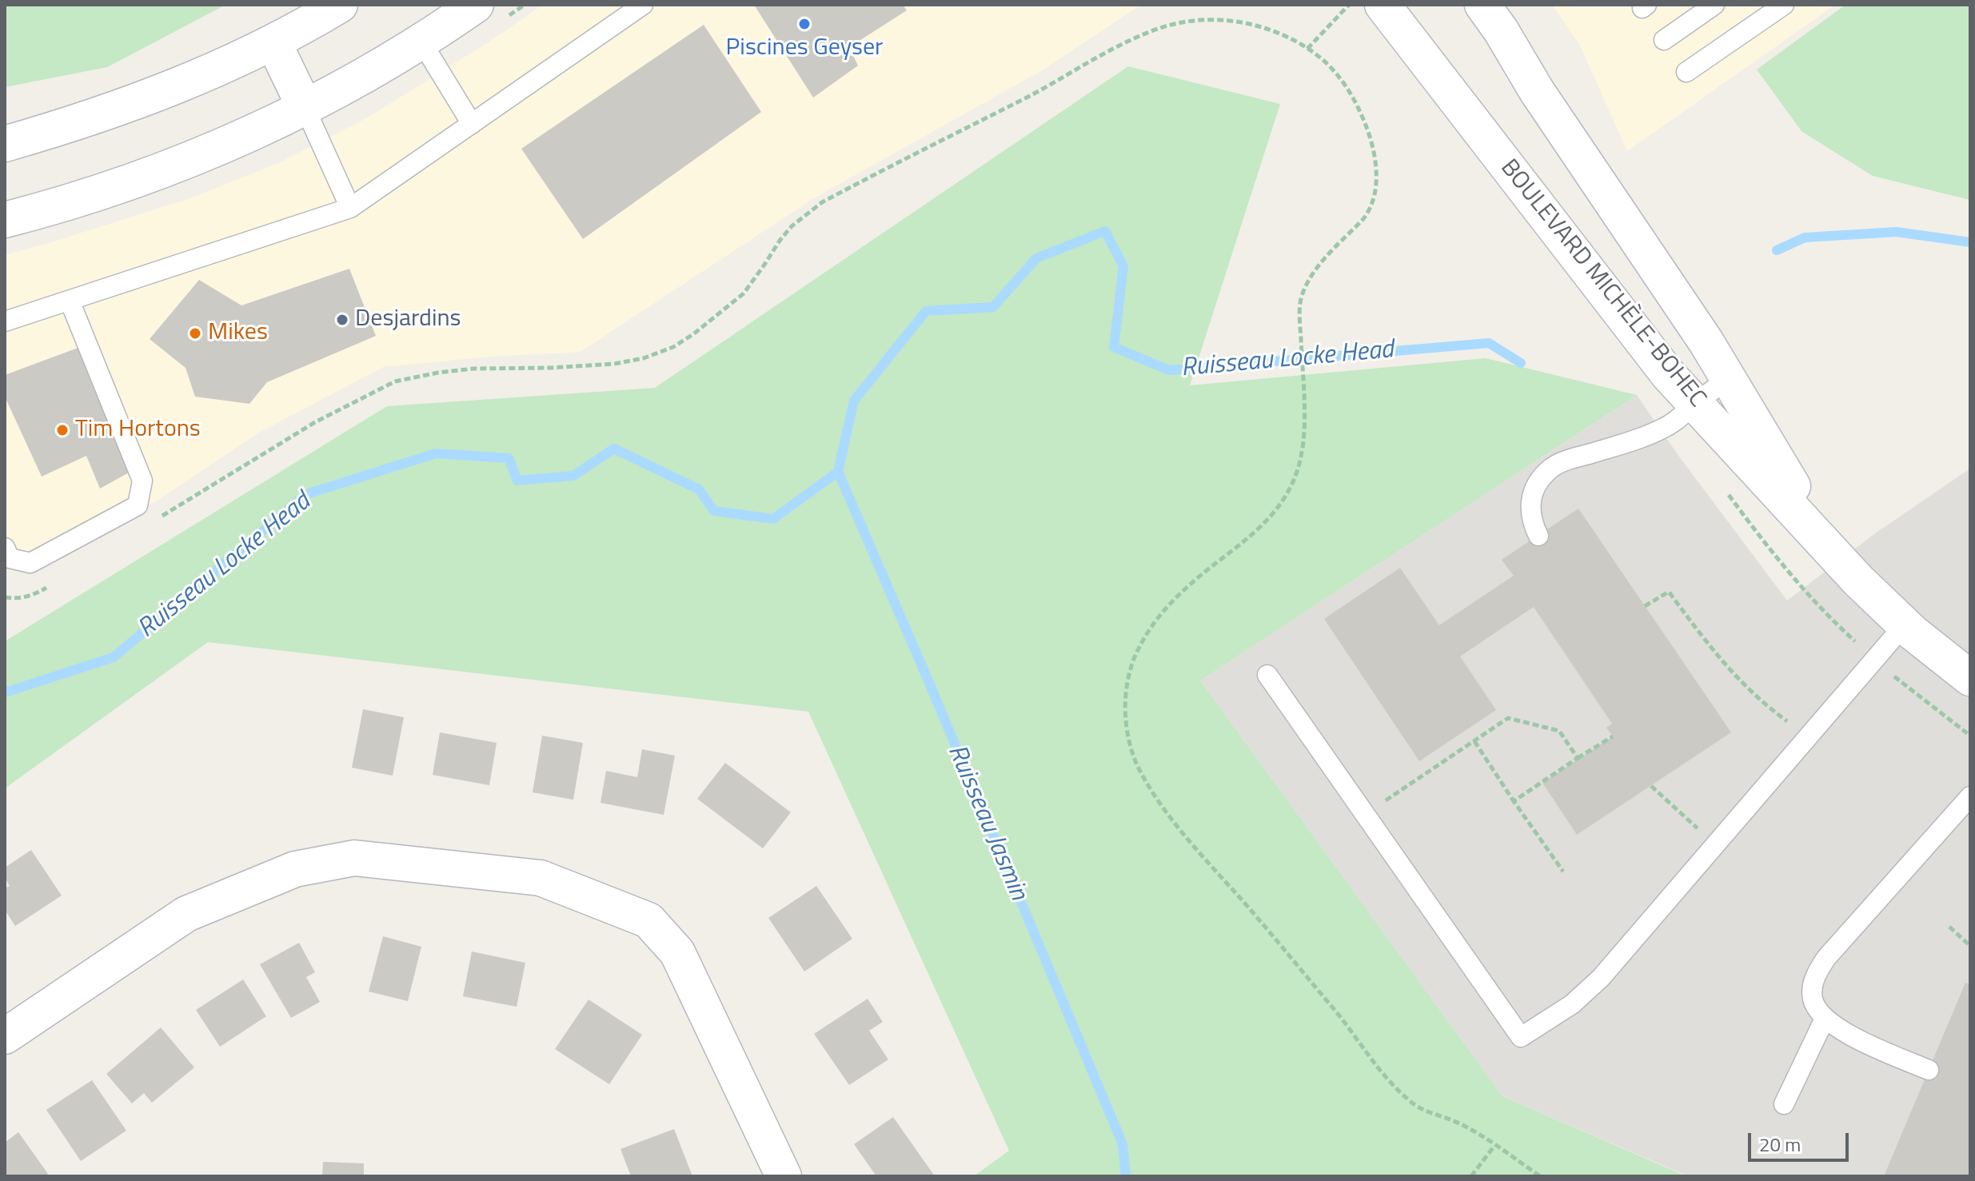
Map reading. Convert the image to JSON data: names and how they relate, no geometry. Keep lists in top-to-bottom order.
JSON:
{
  "streets": {
    "street": ["BOULEVARD MICHÈLE-BOHEC"]
  },
  "water": ["Ruisseau Locke Head", "Ruisseau Jasmin"],
  "places": [
    "Piscines Geyser",
    "Desjardins",
    "Mikes",
    "Tim Hortons"
  ],
  "scale_bar": "20 m"
}
